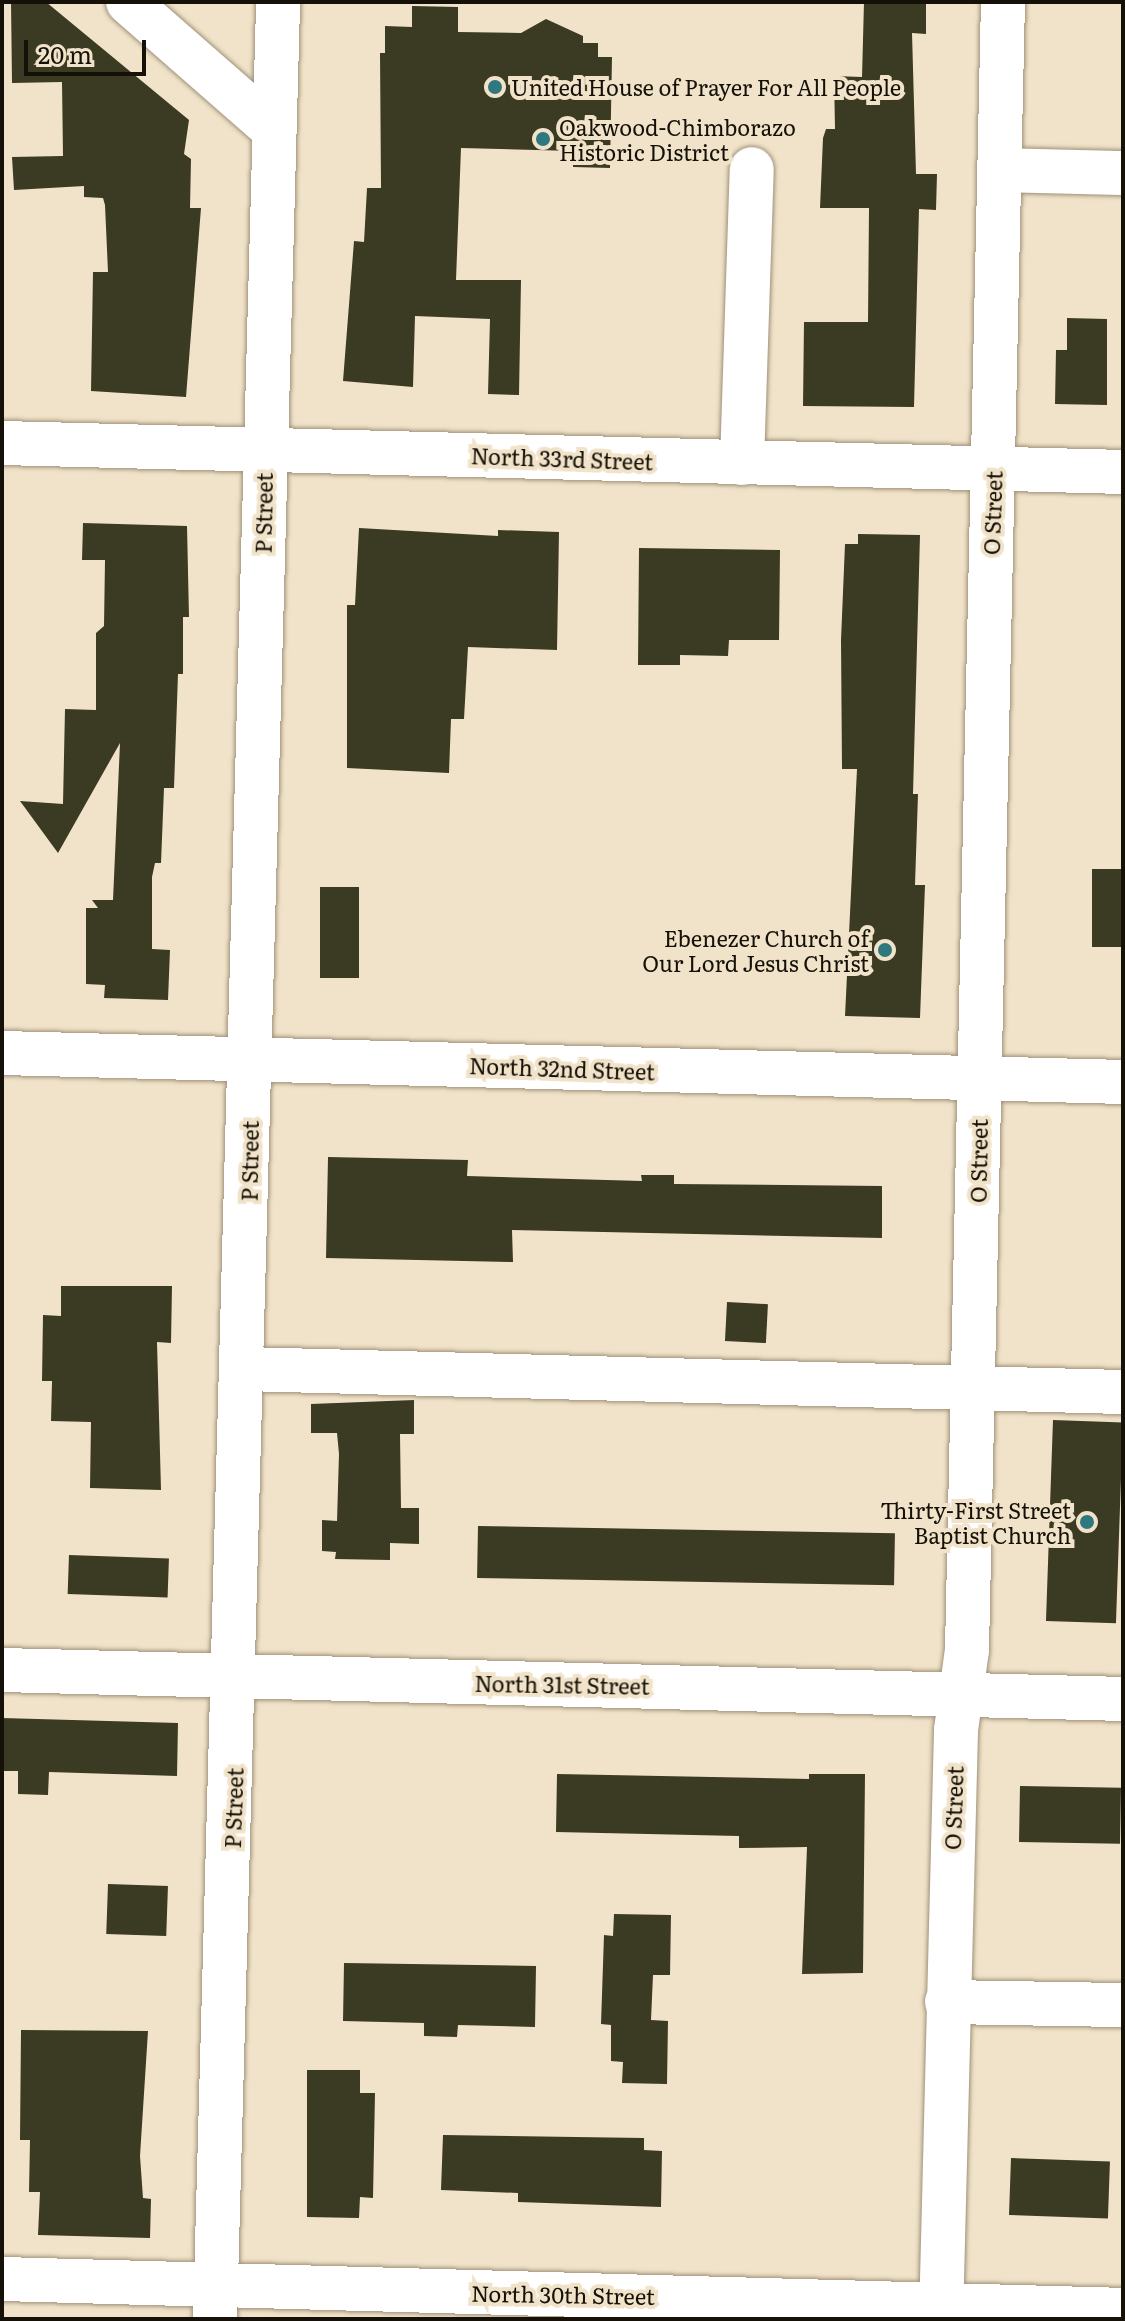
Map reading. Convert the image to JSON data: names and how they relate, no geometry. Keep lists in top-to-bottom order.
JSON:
{
  "streets": {
    "street": [
      "North 33rd Street",
      "P Street",
      "O Street",
      "North 32nd Street",
      "North 31st Street",
      "North 30th Street"
    ]
  },
  "crossings": [
    ["North 33rd Street", "P Street"],
    ["North 33rd Street", "O Street"],
    ["P Street", "North 32nd Street"],
    ["P Street", "North 31st Street"],
    ["P Street", "North 30th Street"],
    ["O Street", "North 32nd Street"],
    ["O Street", "North 31st Street"],
    ["O Street", "North 30th Street"]
  ],
  "places": [
    "United House of Prayer For All People",
    "Oakwood-Chimborazo Historic District",
    "Ebenezer Church of Our Lord Jesus Christ",
    "Thirty-First Street Baptist Church"
  ],
  "scale_bar": "20 m"
}
